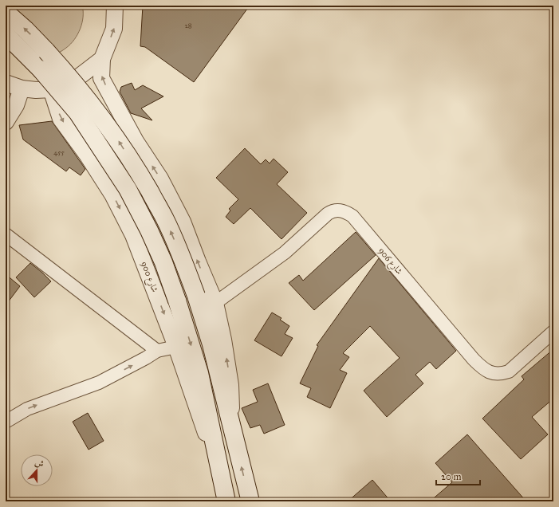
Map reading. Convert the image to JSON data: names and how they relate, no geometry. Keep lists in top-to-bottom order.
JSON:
{
  "streets": {
    "street": ["شارع 906", "شارع 900"]
  },
  "house_numbers": ["28", "455"],
  "scale_bar": "20 m",
  "north": "top"
}
